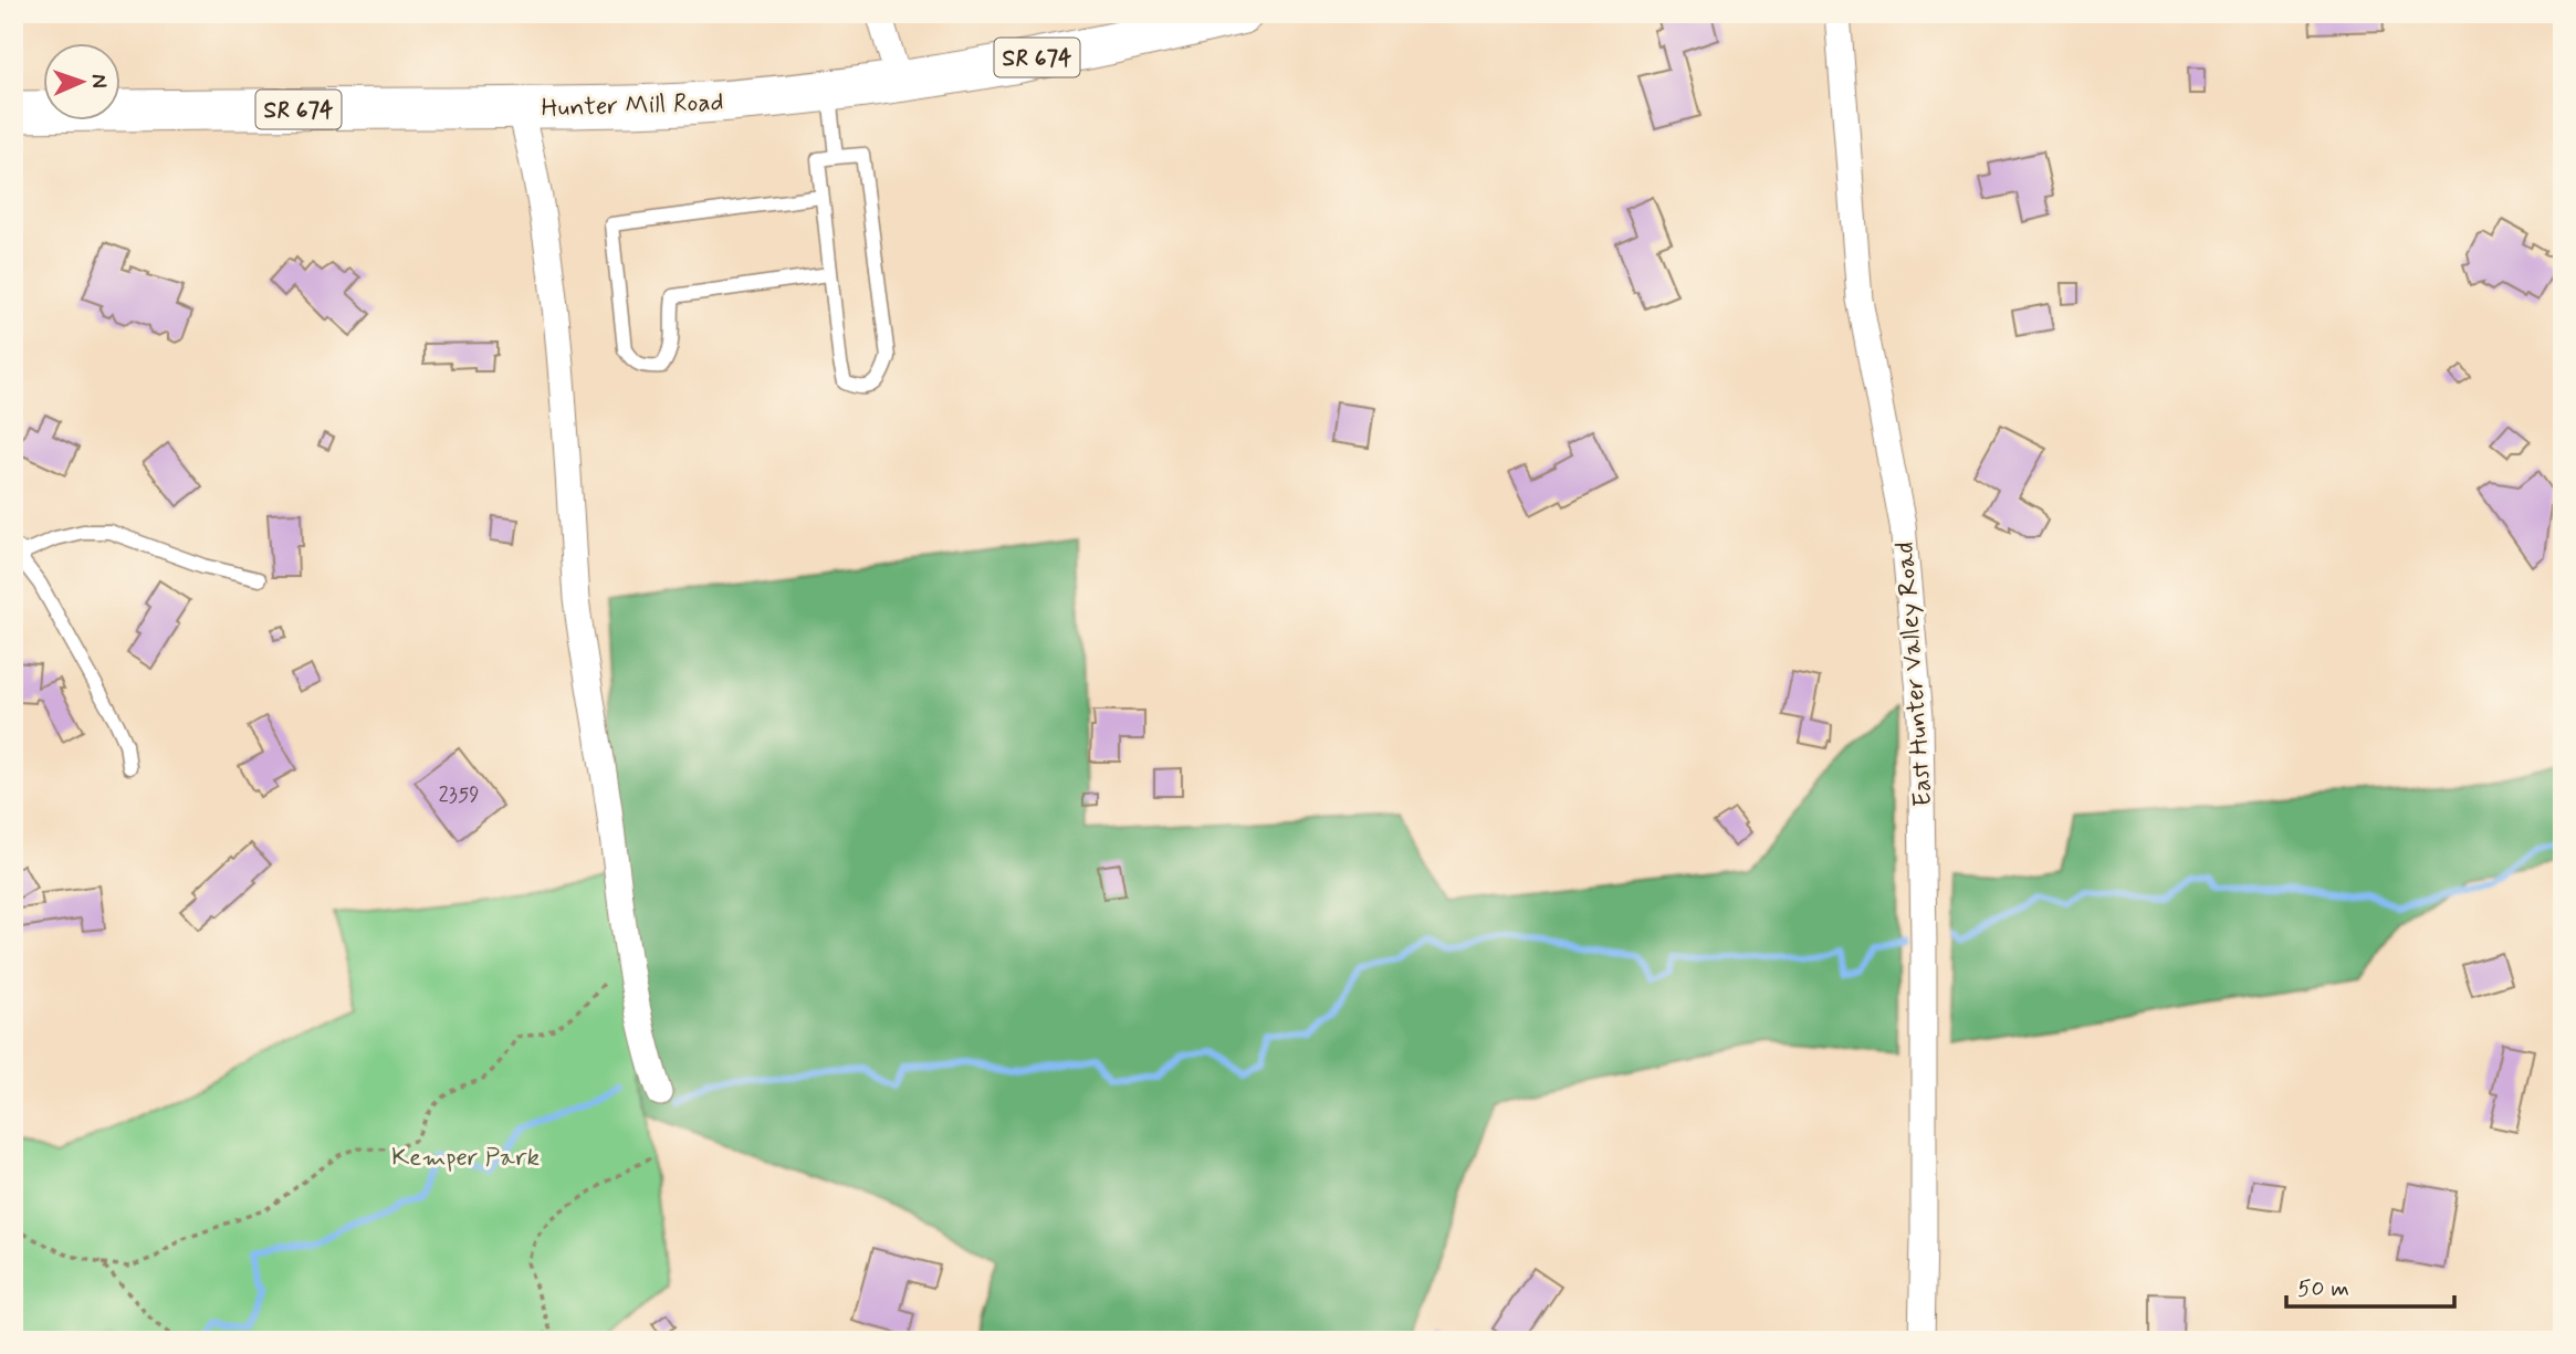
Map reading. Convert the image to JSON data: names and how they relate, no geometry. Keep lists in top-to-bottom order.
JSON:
{
  "streets": {
    "main road": ["SR 674", "Hunter Mill Road"],
    "street": ["East Hunter Valley Road"]
  },
  "parks": ["Kemper Park"],
  "house_numbers": ["2359"],
  "scale_bar": "50 m",
  "north": "right"
}
